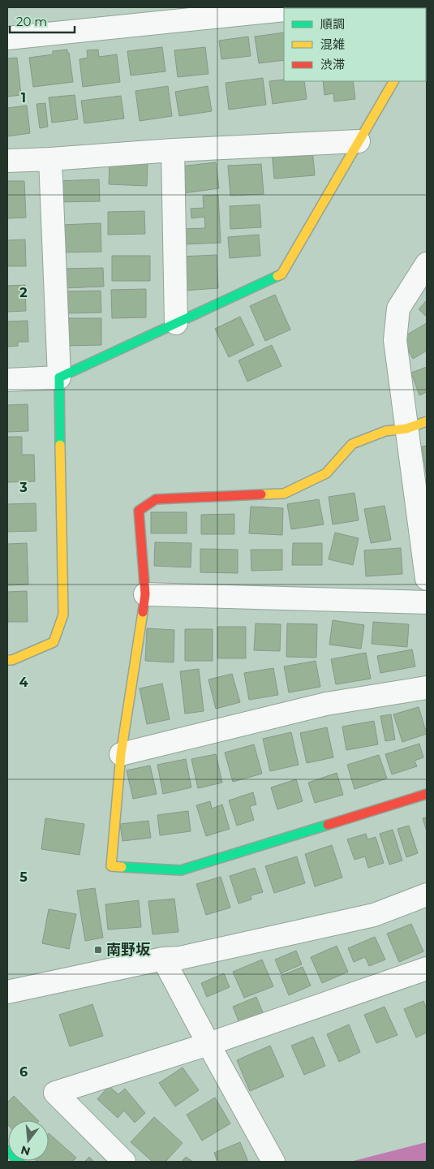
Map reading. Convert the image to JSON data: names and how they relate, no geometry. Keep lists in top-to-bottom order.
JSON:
{
  "places": {
    "transit": ["南野坂"]
  },
  "legend": ["順調", "混雑", "渋滞"],
  "scale_bar": "20 m",
  "north": "bottom",
  "grid": {
    "rows": [
      "1",
      "2",
      "3",
      "4",
      "5",
      "6"
    ]
  }
}
